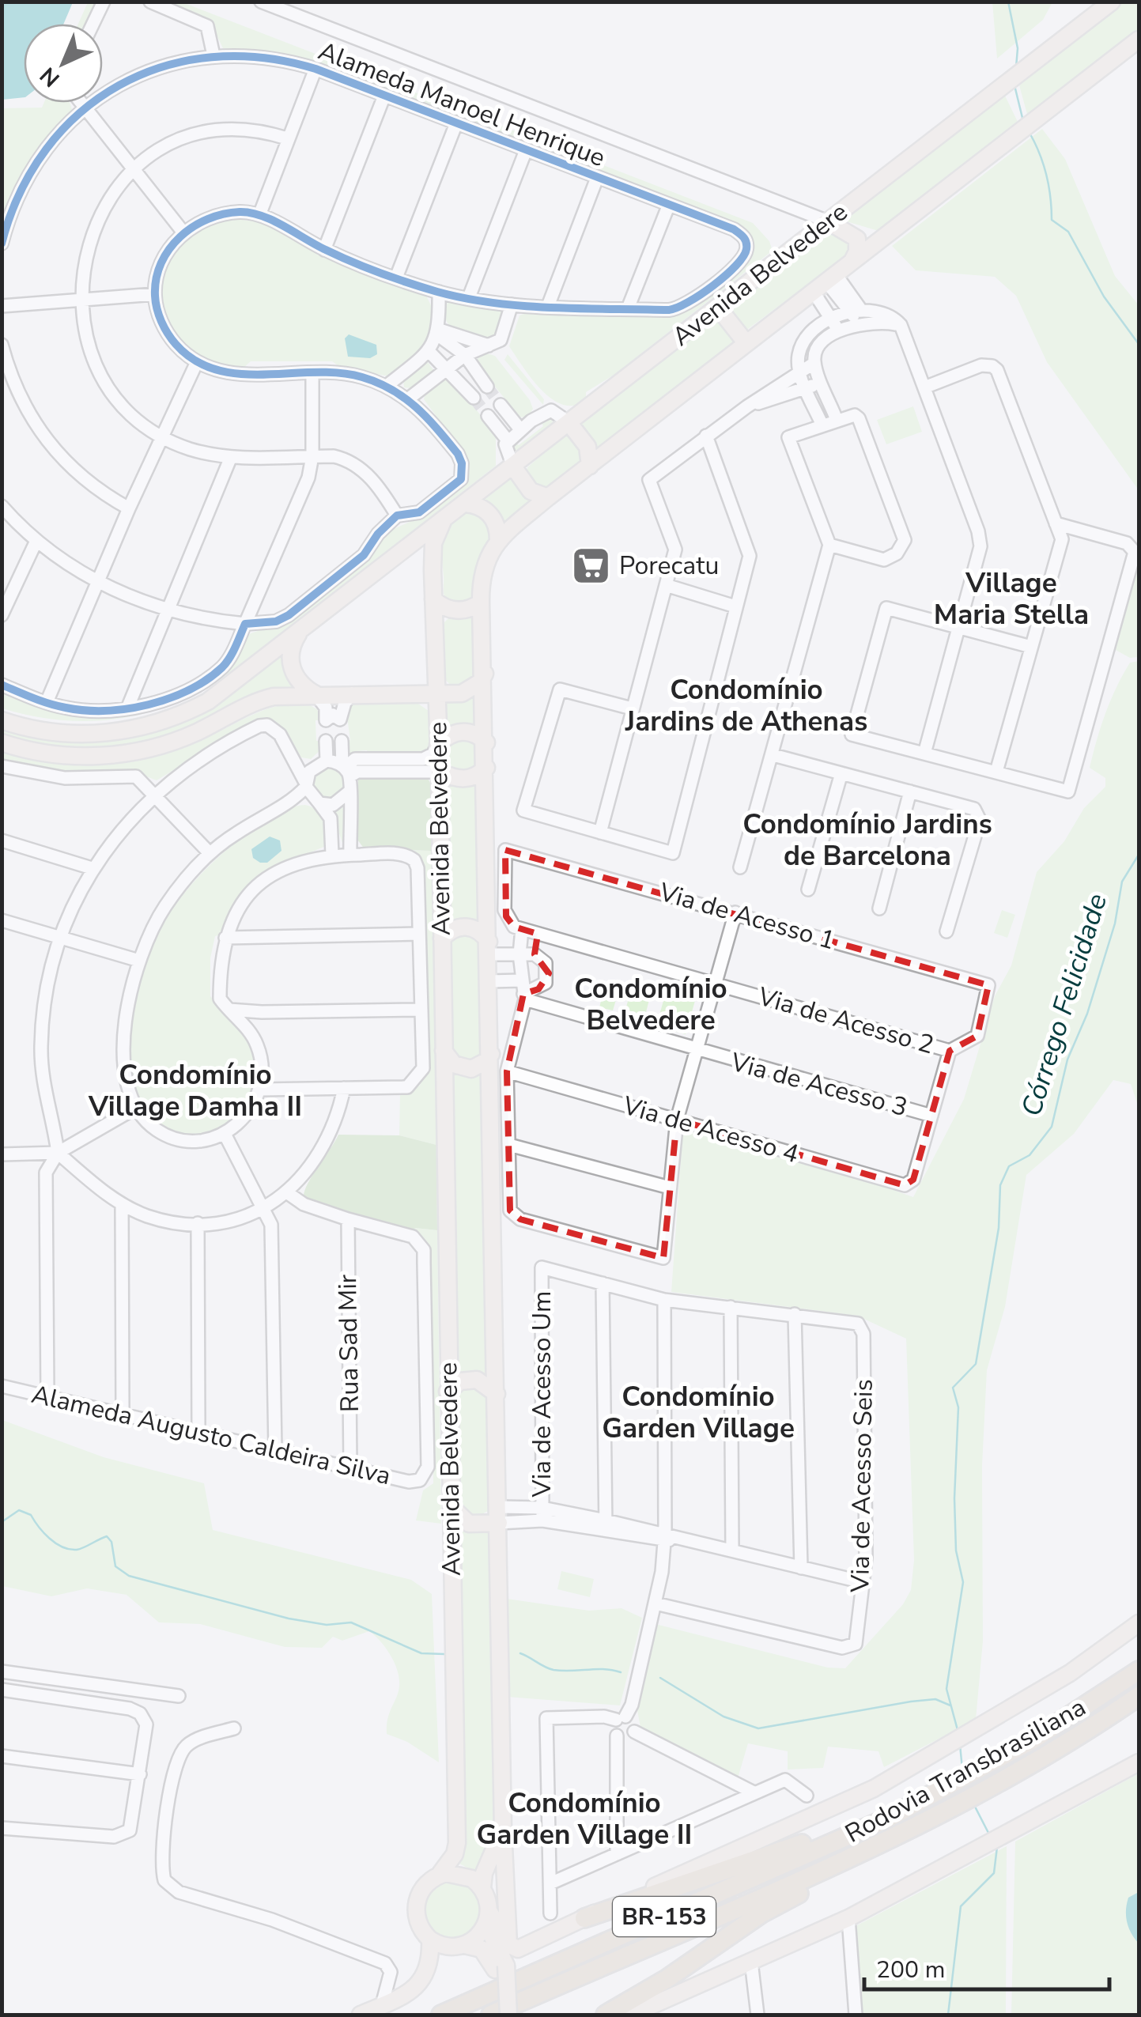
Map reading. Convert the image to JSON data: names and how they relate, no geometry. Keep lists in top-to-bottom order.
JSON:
{
  "streets": {
    "highway": ["Rodovia Transbrasiliana", "BR-153"],
    "main road": ["Avenida Belvedere"],
    "street": [
      "Alameda Manoel Henrique",
      "Via de Acesso 1",
      "Via de Acesso 2",
      "Via de Acesso 3",
      "Via de Acesso 4",
      "Rua Sad Mir",
      "Via de Acesso Um",
      "Alameda Augusto Caldeira Silva",
      "Via de Acesso Seis"
    ]
  },
  "crossings": [
    ["Via de Acesso 1", "Via de Acesso 2"],
    ["Via de Acesso 3", "Via de Acesso 4"],
    ["Rua Sad Mir", "Alameda Augusto Caldeira Silva"]
  ],
  "districts": [
    "Village Maria Stella",
    "Condomínio Jardins de Athenas",
    "Condomínio Jardins de Barcelona",
    "Condomínio Belvedere",
    "Condomínio Village Damha II",
    "Condomínio Garden Village",
    "Condomínio Garden Village II"
  ],
  "water": ["Córrego Felicidade"],
  "places": {
    "supermarket": ["Porecatu"]
  },
  "scale_bar": "200 m",
  "north": "bottom left"
}
